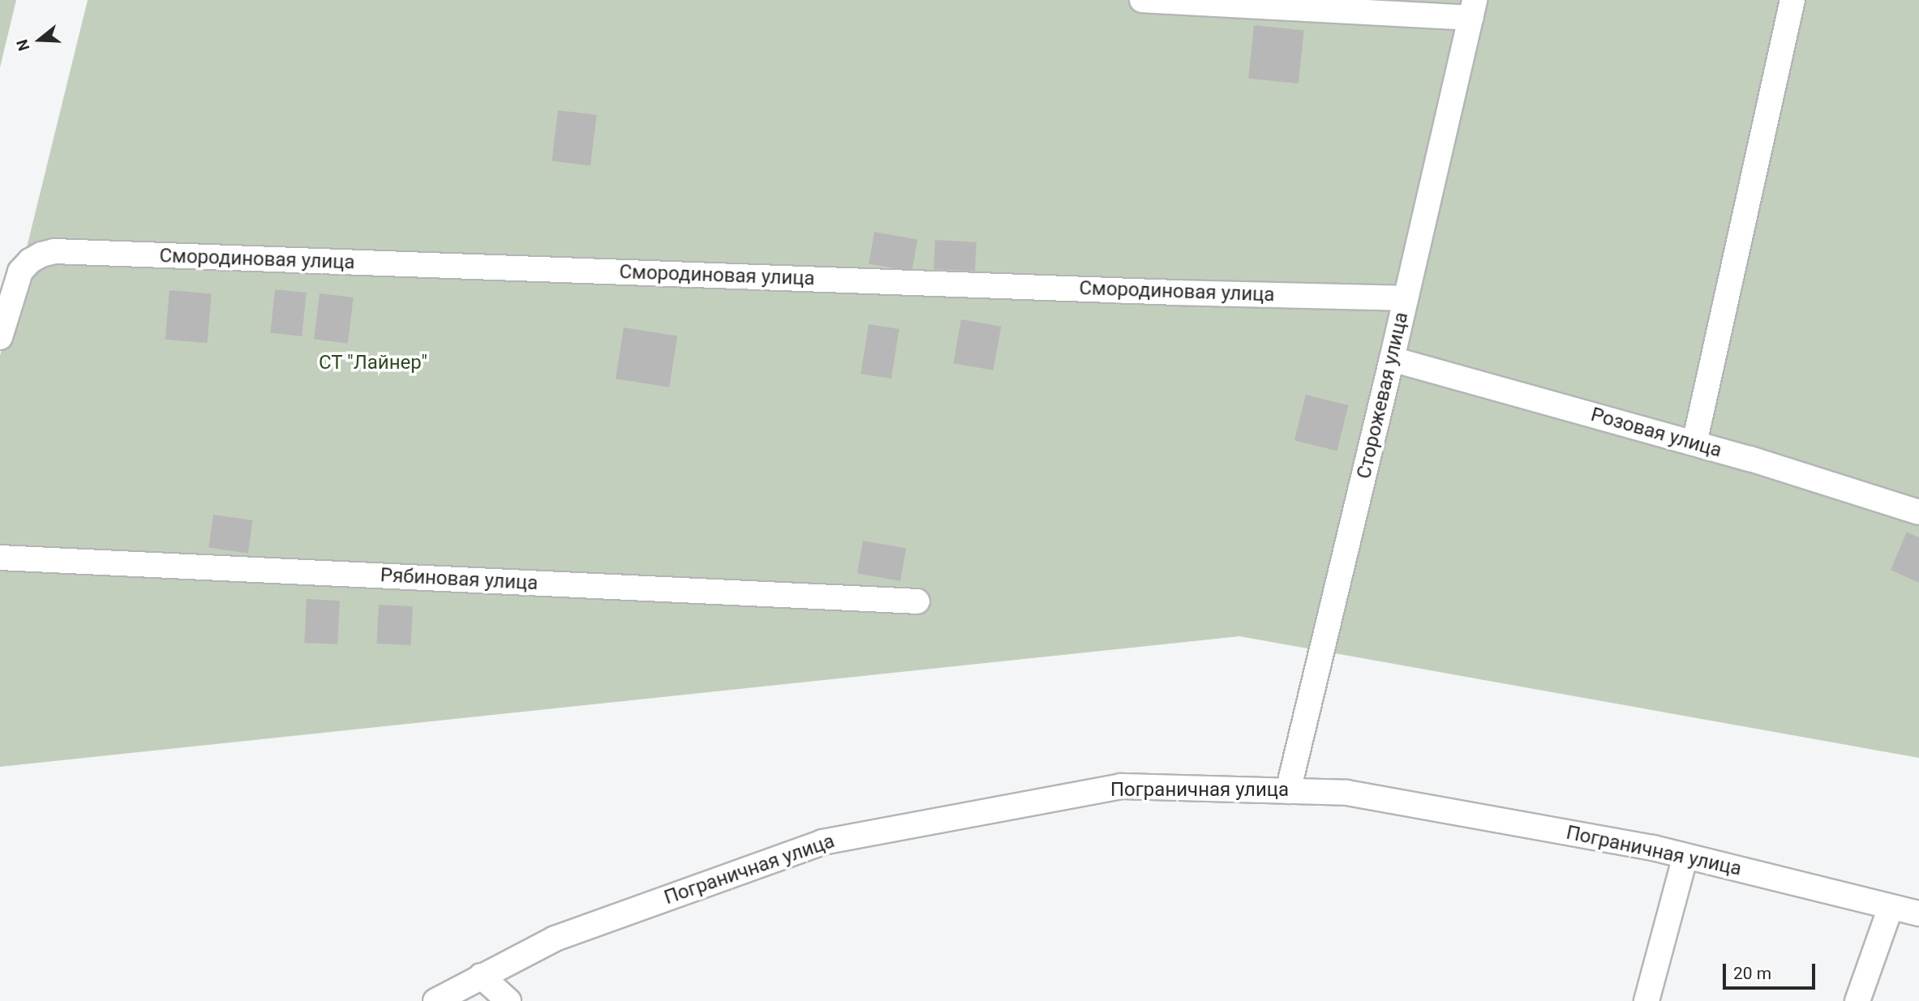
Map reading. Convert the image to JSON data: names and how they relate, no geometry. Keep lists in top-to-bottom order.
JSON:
{
  "streets": {
    "street": [
      "Смородиновая улица",
      "Сторожевая улица",
      "Розовая улица",
      "Рябиновая улица",
      "Пограничная улица"
    ]
  },
  "crossings": [
    ["Смородиновая улица", "Сторожевая улица"],
    ["Сторожевая улица", "Розовая улица"],
    ["Сторожевая улица", "Пограничная улица"]
  ],
  "parks": ["СТ \"Лайнер\""],
  "scale_bar": "20 m",
  "north": "left"
}
